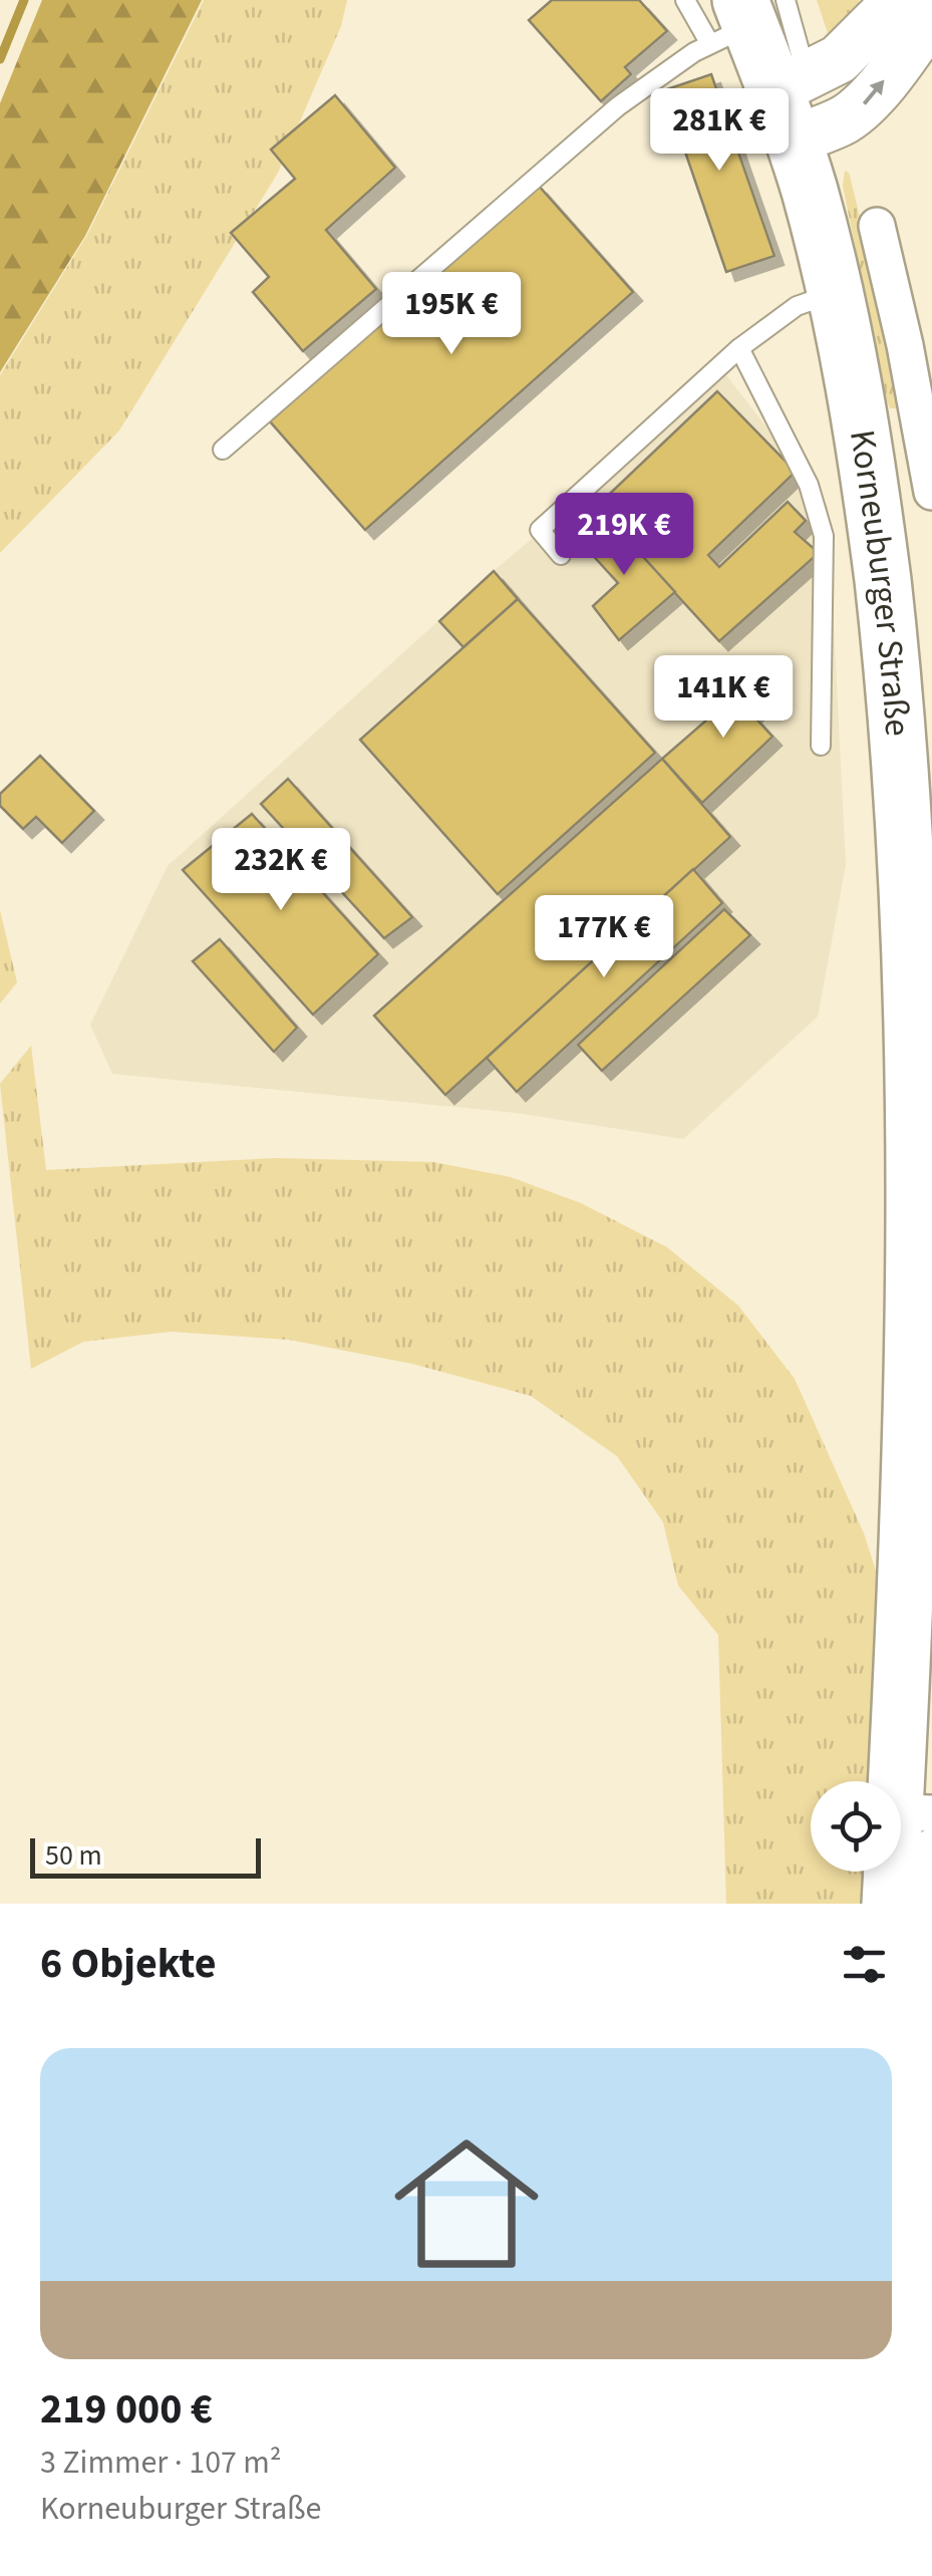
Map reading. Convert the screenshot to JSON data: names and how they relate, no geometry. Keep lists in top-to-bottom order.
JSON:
{
  "streets": {
    "main road": ["Korneuburger Straße"]
  },
  "scale_bar": "50 m",
  "page": {
    "price": [
      "281K €",
      "195K €",
      "219K €",
      "141K €",
      "232K €",
      "177K €"
    ],
    "scale": "50 m",
    "heading": "6 Objekte",
    "list": [
      {
        "name": "219 000 €",
        "note": "3 Zimmer · 107 m² · Korneuburger Straße"
      }
    ]
  }
}
